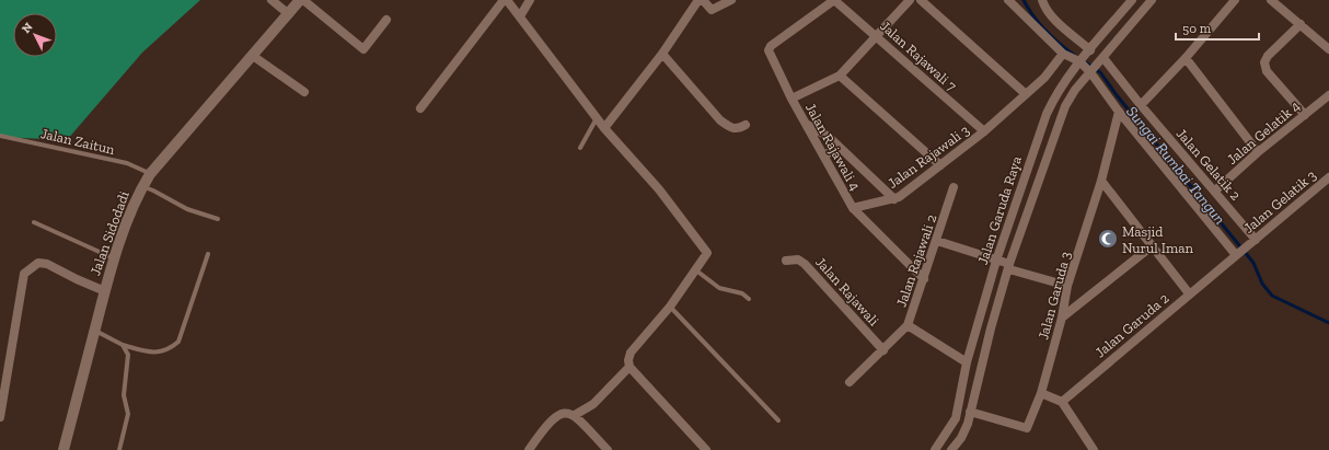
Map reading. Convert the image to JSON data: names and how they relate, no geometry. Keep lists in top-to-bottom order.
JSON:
{
  "streets": {
    "street": [
      "Jalan Rajawali 7",
      "Jalan Gelatik 4",
      "Jalan Rajawali 4",
      "Jalan Rajawali 3",
      "Jalan Gelatik 2",
      "Jalan Gelatik 3",
      "Jalan Garuda Raya",
      "Jalan Sidodadi",
      "Jalan Rajawali 2",
      "Jalan Rajawali",
      "Jalan Garuda 3",
      "Jalan Garuda 2"
    ],
    "lane": ["Jalan Zaitun"]
  },
  "crossings": [
    ["Jalan Rajawali 7", "Jalan Rajawali 4"],
    ["Jalan Rajawali 7", "Jalan Rajawali 3"],
    ["Jalan Gelatik 4", "Jalan Gelatik 2"],
    ["Jalan Zaitun", "Jalan Sidodadi"],
    ["Jalan Rajawali 4", "Jalan Rajawali 3"],
    ["Jalan Gelatik 2", "Jalan Gelatik 3"],
    ["Jalan Gelatik 2", "Jalan Garuda Raya"],
    ["Jalan Gelatik 3", "Jalan Garuda 2"],
    ["Jalan Garuda Raya", "Jalan Rajawali 2"],
    ["Jalan Garuda Raya", "Jalan Garuda 3"]
  ],
  "water": ["Sungai Rumbai Tangun"],
  "places": {
    "mosque": ["Masjid Nurul Iman"]
  },
  "scale_bar": "50 m",
  "north": "top left"
}
